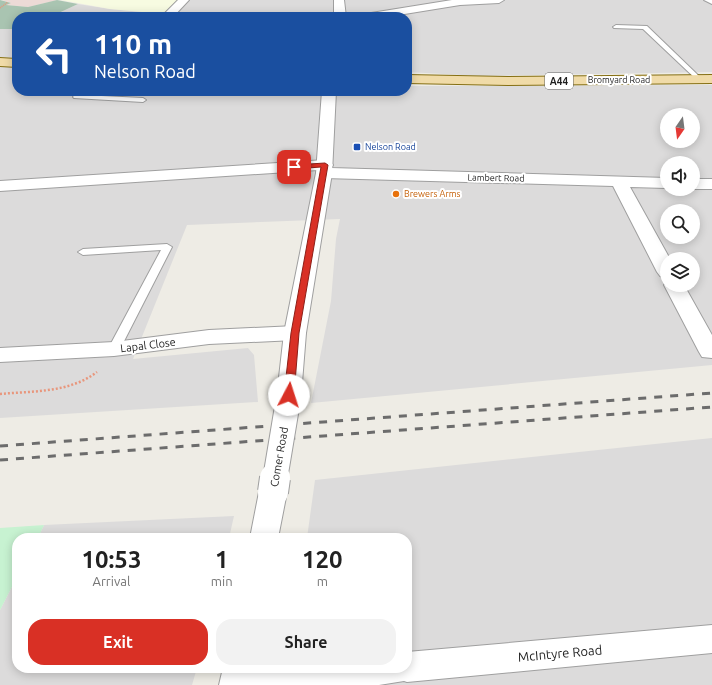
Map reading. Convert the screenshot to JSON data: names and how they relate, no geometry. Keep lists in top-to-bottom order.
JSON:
{
  "streets": {
    "main road": ["Bromyard Road", "A44"],
    "street": [
      "Lambert Road",
      "Lapal Close",
      "Comer Road",
      "McIntyre Road"
    ]
  },
  "crossings": [
    ["Lambert Road", "Comer Road"],
    ["Lapal Close", "Comer Road"]
  ],
  "places": {
    "transit": ["Nelson Road"],
    "other": ["Brewers Arms"]
  },
  "north": "bottom",
  "page": {
    "turn": ["110 m", "Nelson Road"],
    "eta": [
      "10:53",
      "Arrival",
      "1",
      "min",
      "120",
      "m"
    ],
    "buttons": ["Exit", "Share"]
  }
}
